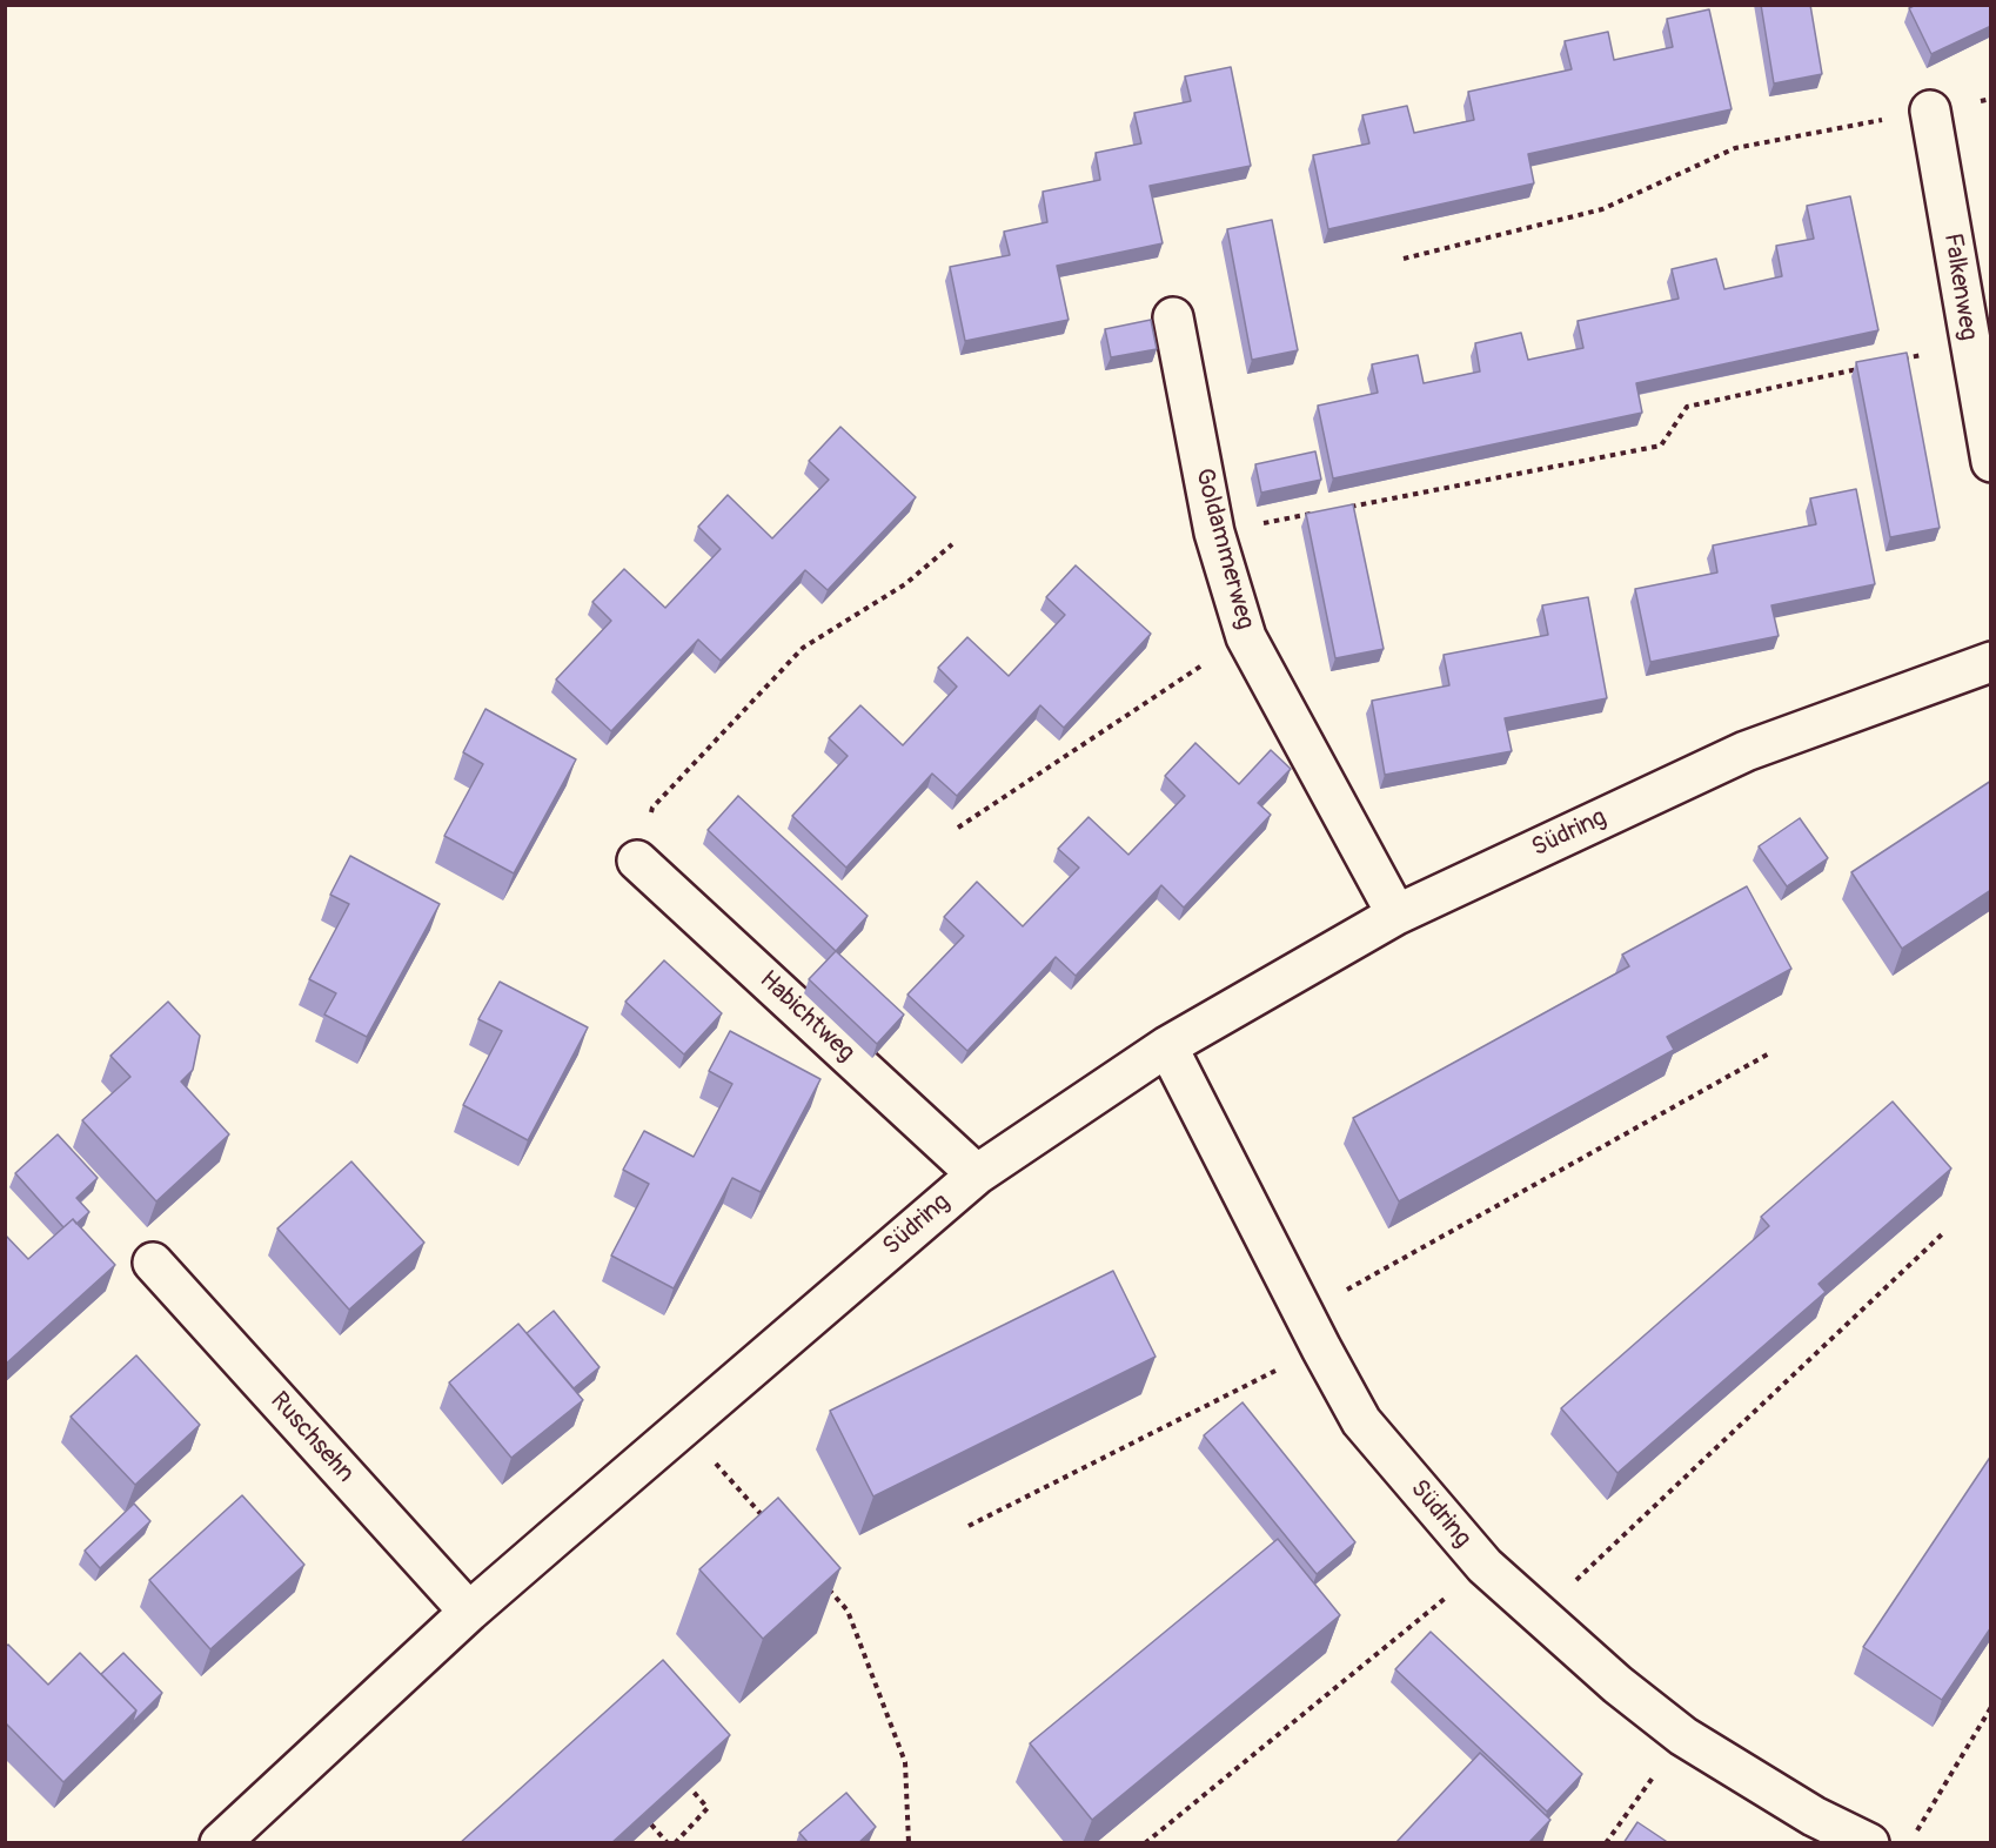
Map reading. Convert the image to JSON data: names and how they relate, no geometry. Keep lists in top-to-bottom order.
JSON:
{
  "streets": {
    "street": [
      "Falkenweg",
      "Goldammerweg",
      "Südring",
      "Habichtweg",
      "Ruschsehn"
    ]
  },
  "crossings": [
    ["Goldammerweg", "Südring"],
    ["Südring", "Habichtweg"]
  ]
}
